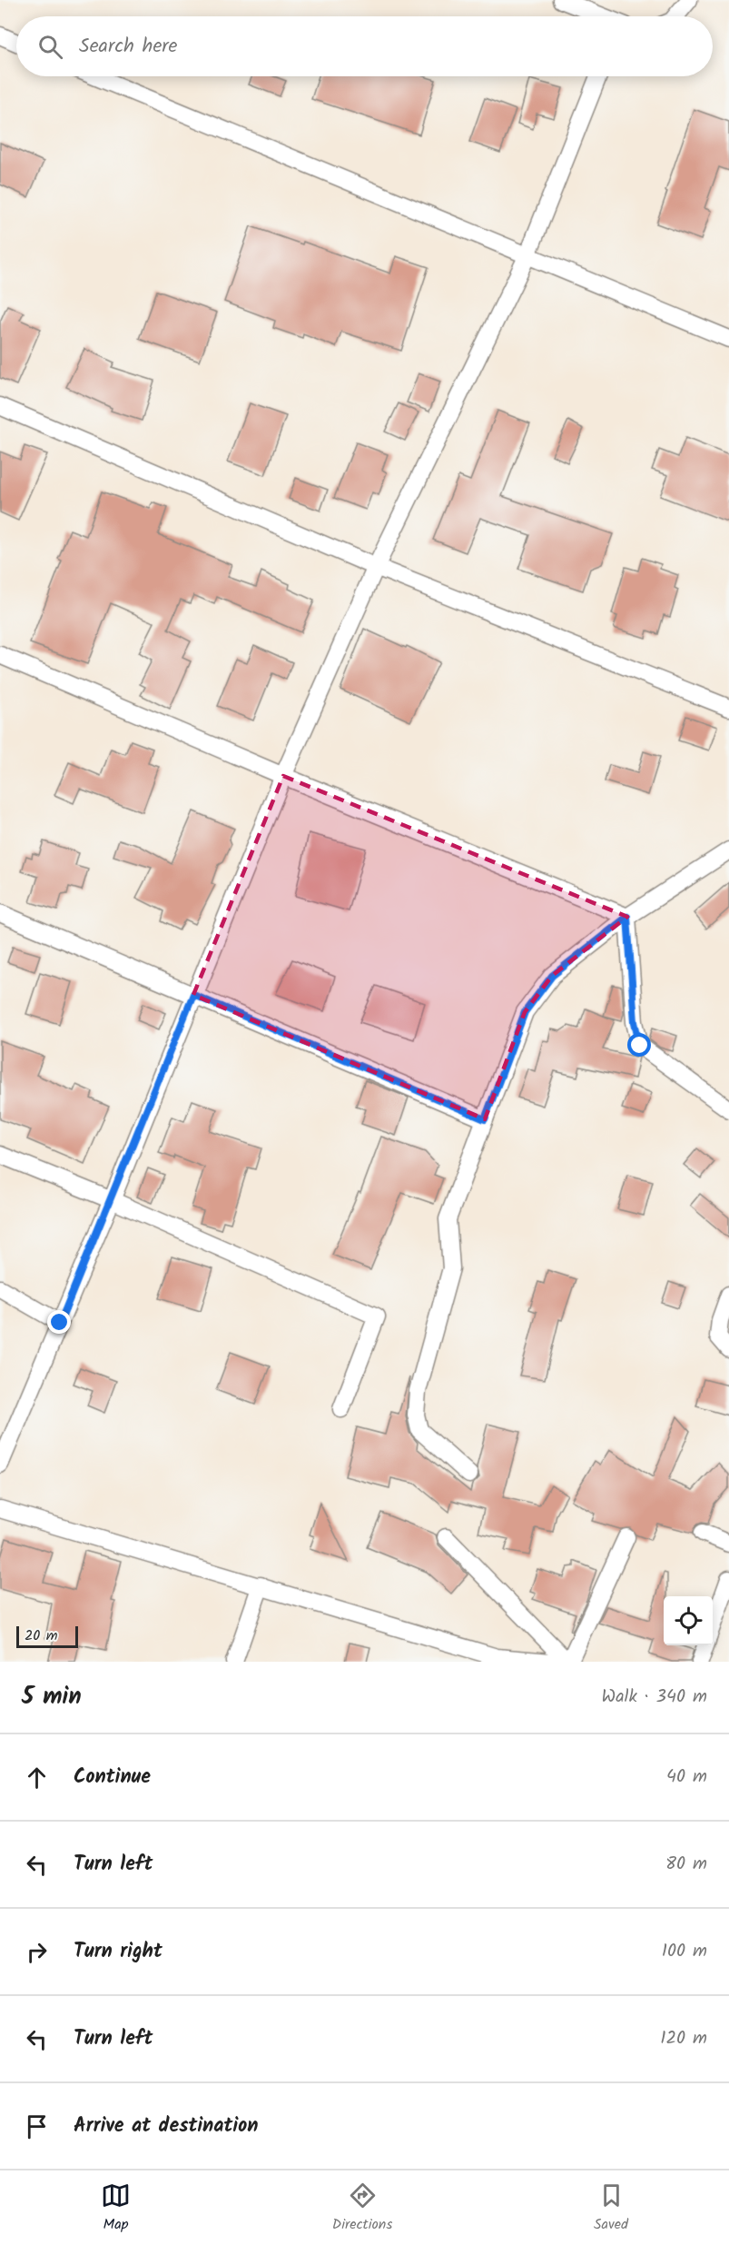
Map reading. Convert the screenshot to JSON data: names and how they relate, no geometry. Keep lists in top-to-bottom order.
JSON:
{
  "scale_bar": "20 m",
  "page": {
    "search": "Search here",
    "scale": "20 m",
    "heading": ["5 min", "Walk · 340 m"],
    "list": [
      ["Continue", "40 m"],
      ["Turn left", "80 m"],
      ["Turn right", "100 m"],
      ["Turn left", "120 m"],
      "Arrive at destination"
    ],
    "nav": ["Map", "Directions", "Saved"]
  }
}
